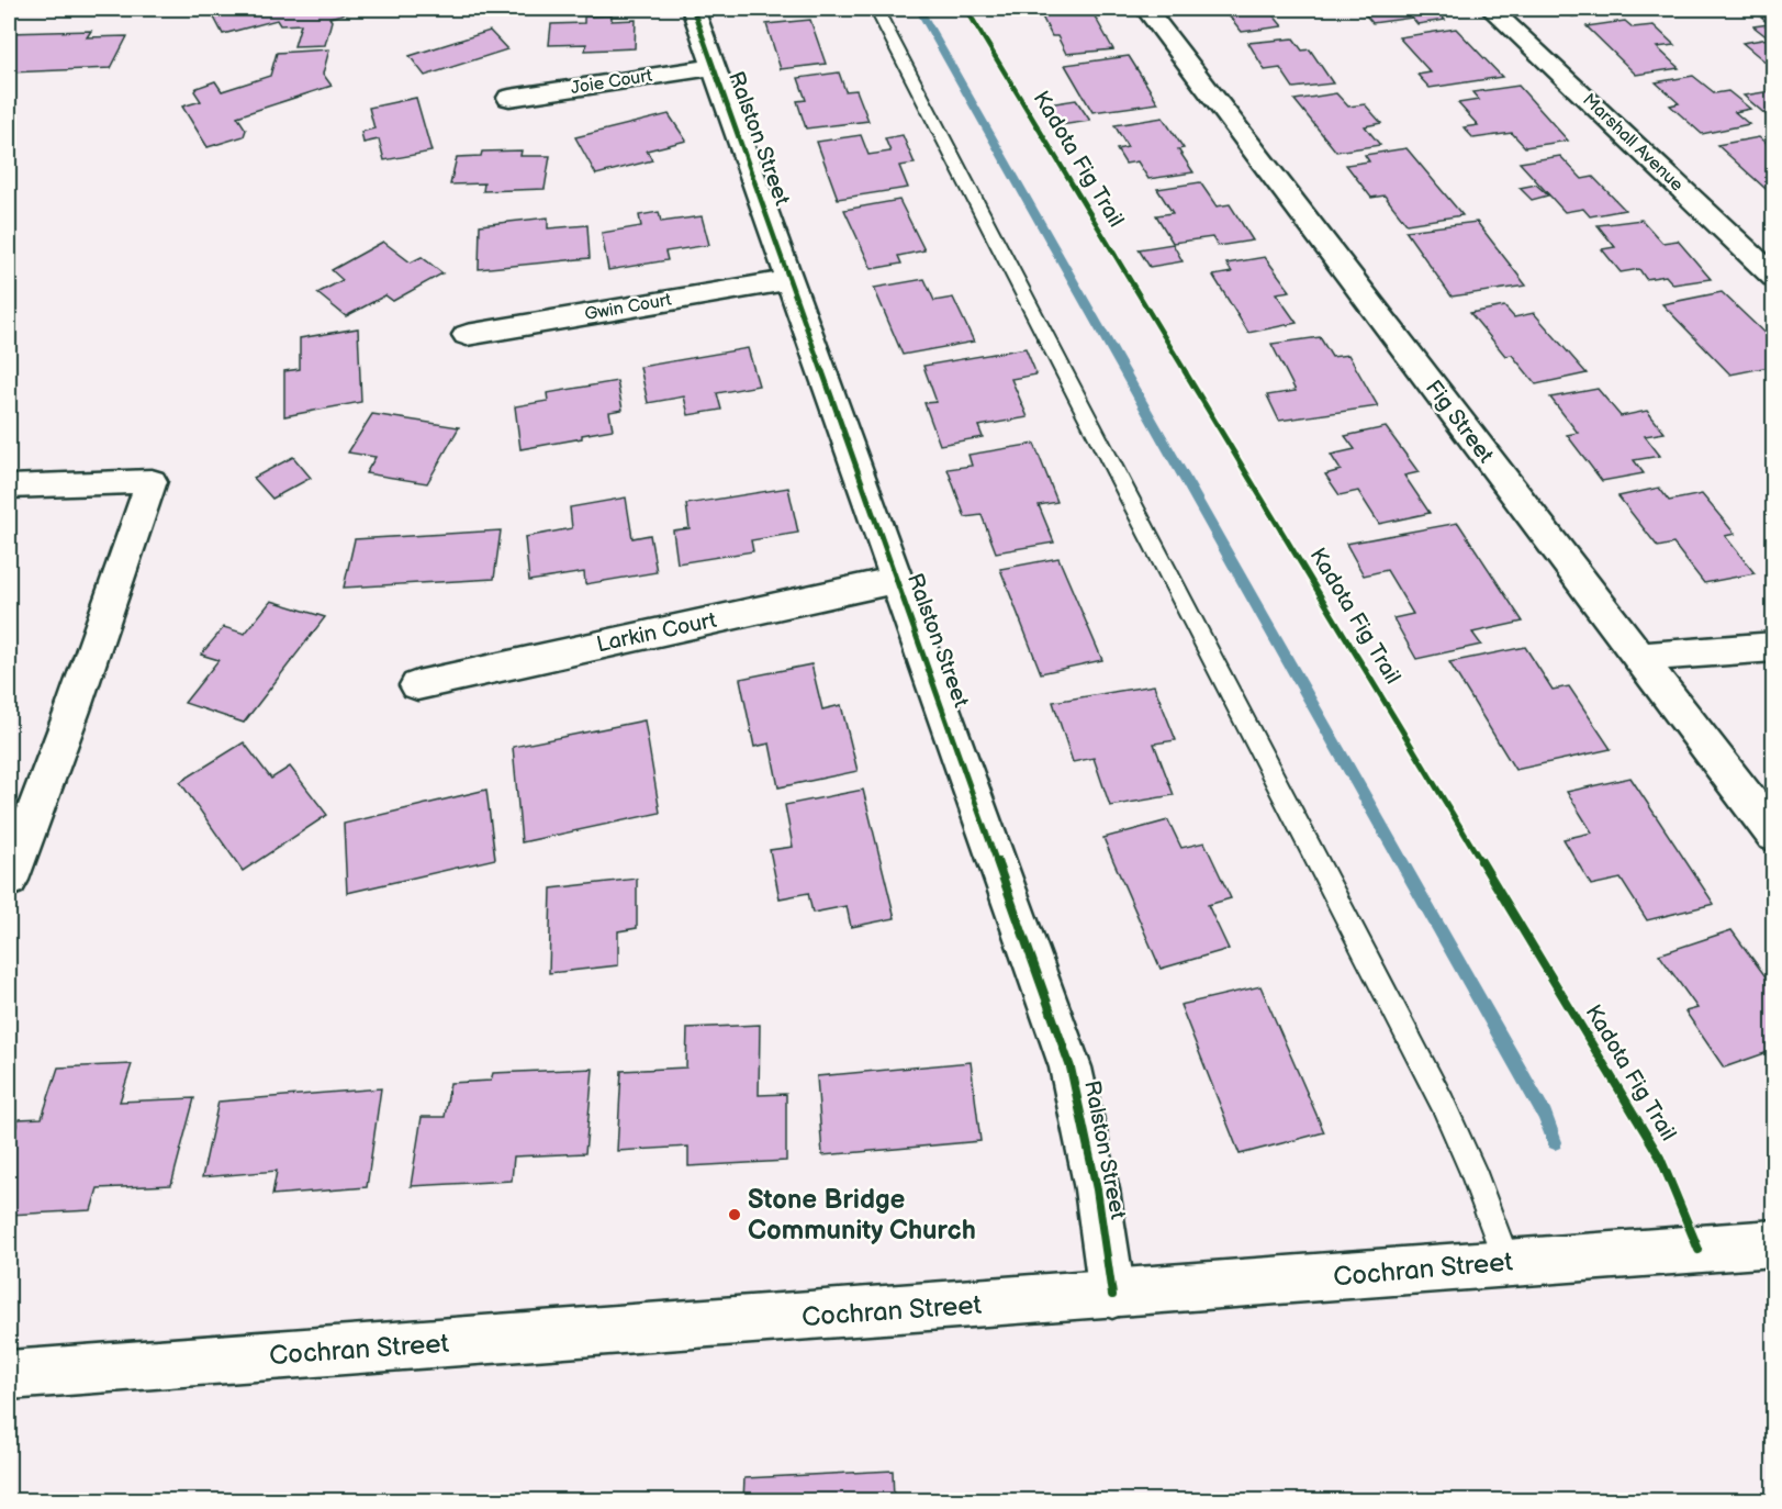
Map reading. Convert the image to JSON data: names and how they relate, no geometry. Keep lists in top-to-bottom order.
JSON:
{
  "streets": {
    "street": [
      "Joie Court",
      "Ralston Street",
      "Marshall Avenue",
      "Gwin Court",
      "Fig Street",
      "Larkin Court",
      "Cochran Street"
    ],
    "cycle path": ["Kadota Fig Trail"]
  },
  "crossings": [
    ["Joie Court", "Ralston Street"],
    ["Ralston Street", "Gwin Court"],
    ["Ralston Street", "Larkin Court"],
    ["Ralston Street", "Cochran Street"]
  ],
  "places": ["Stone Bridge Community Church"]
}
